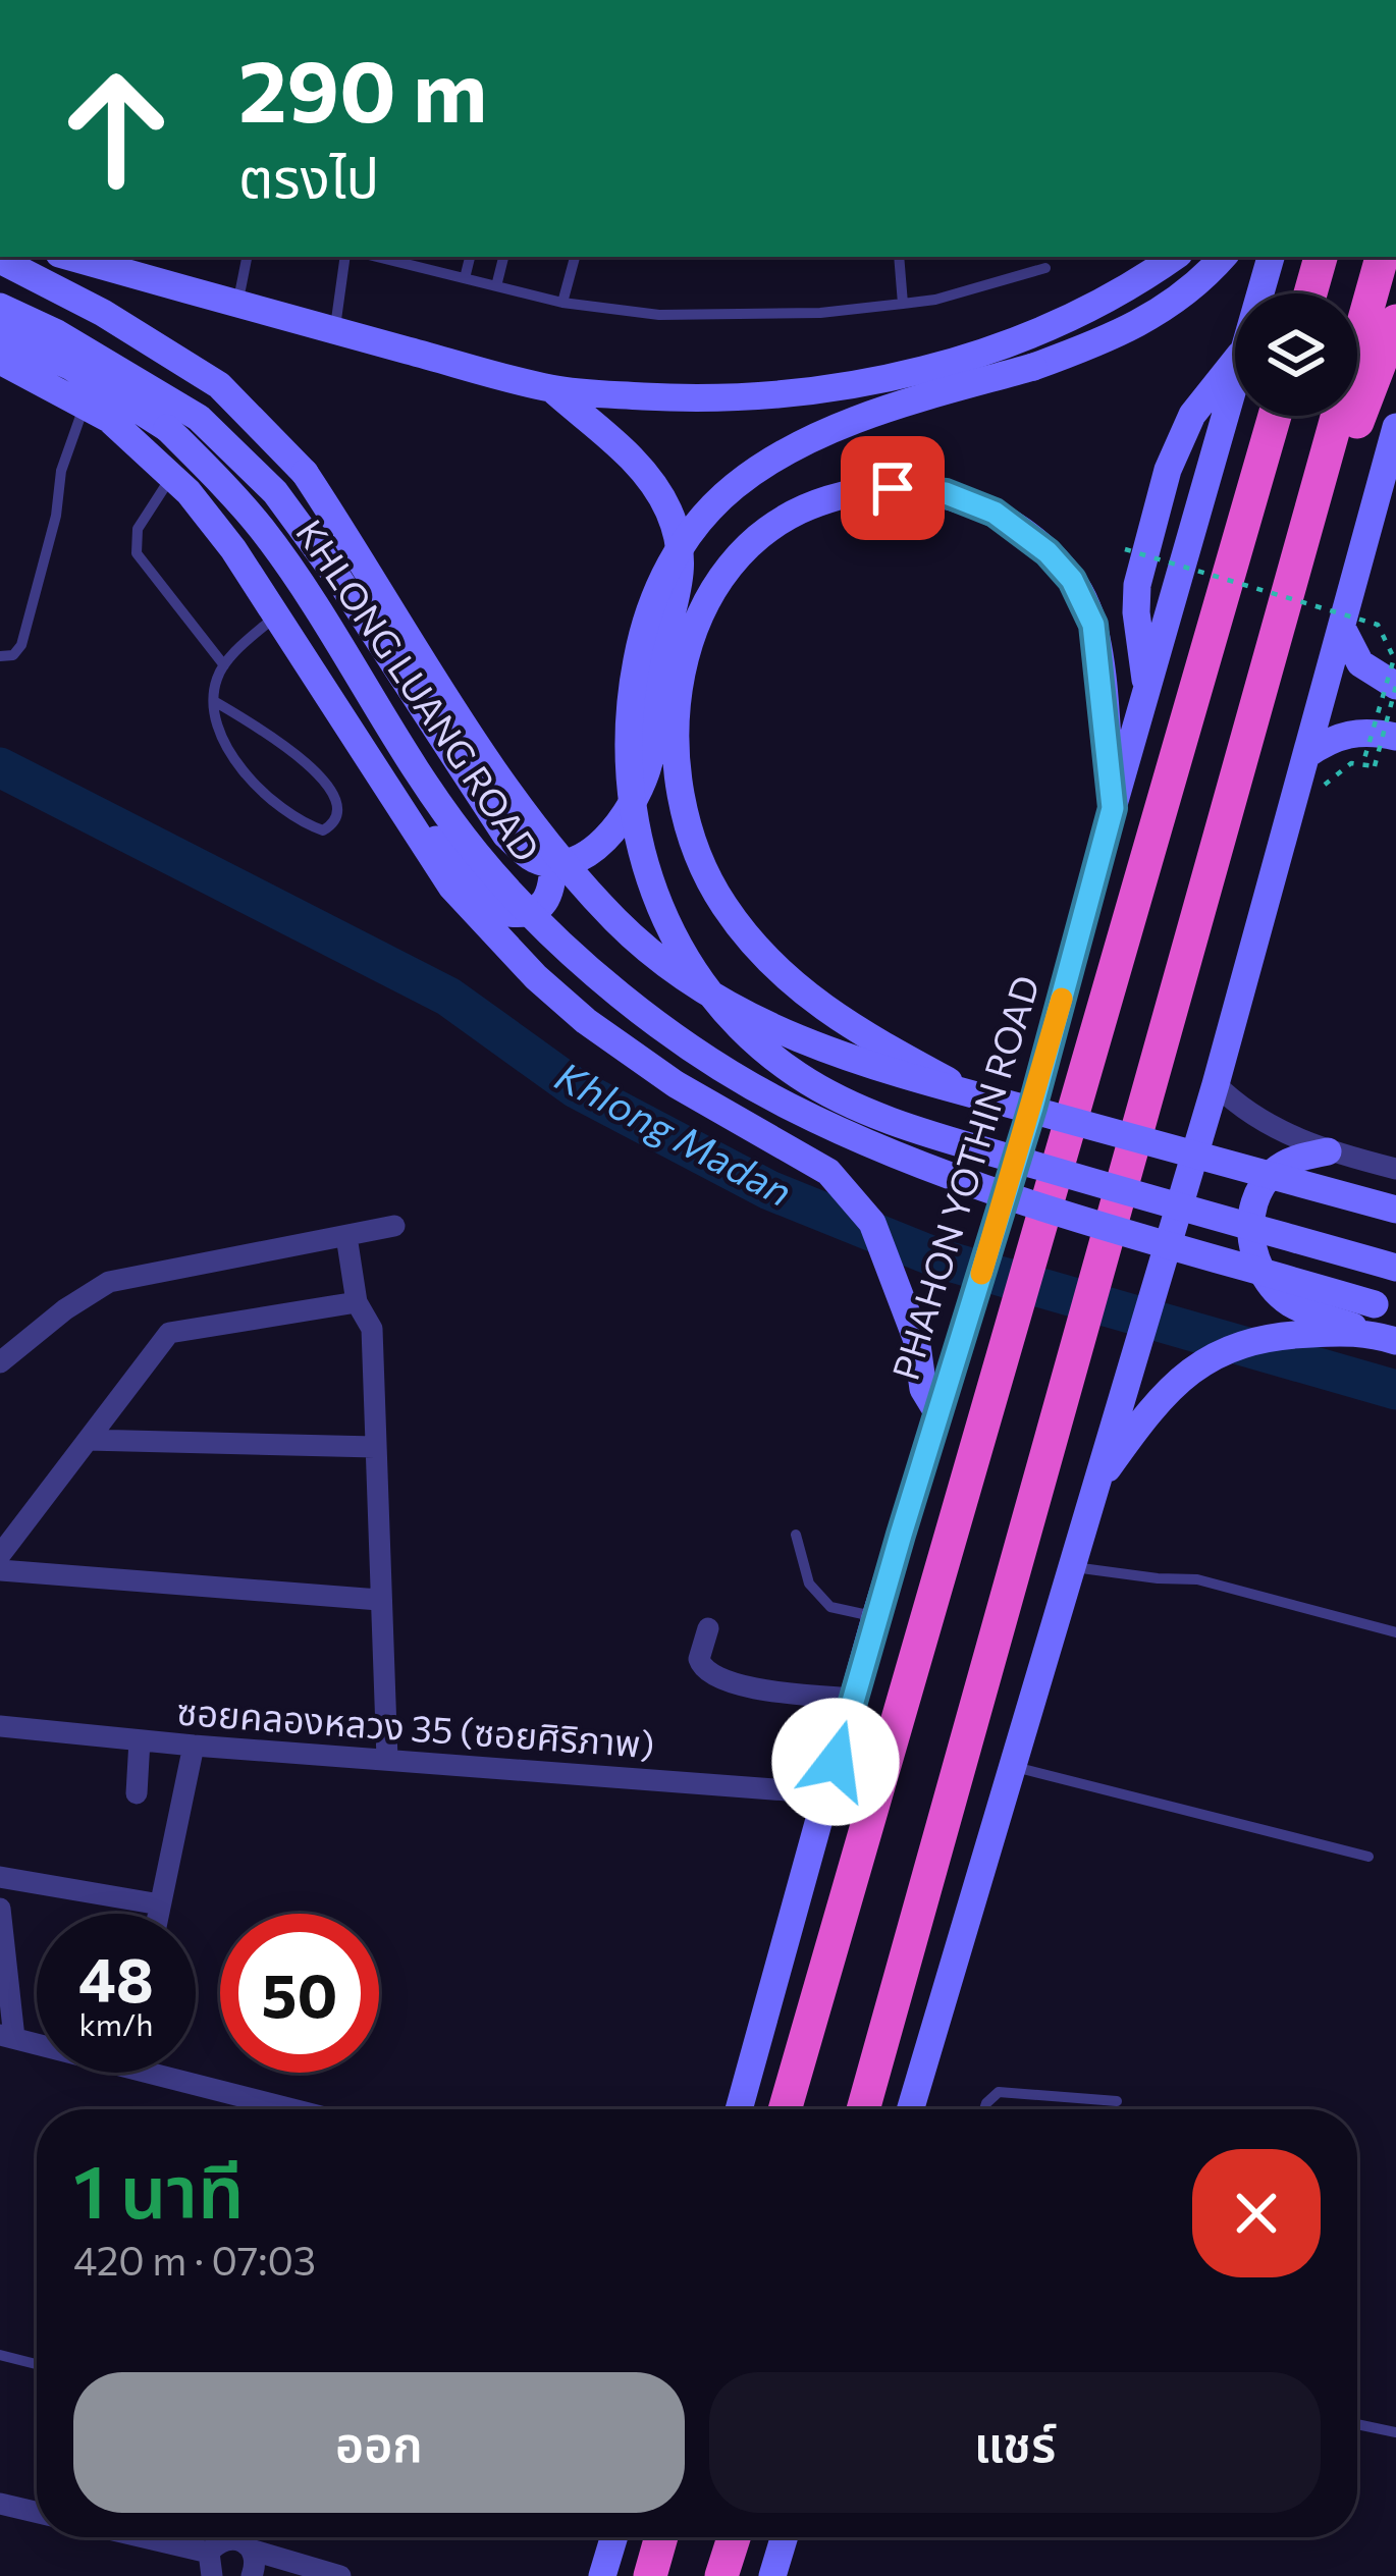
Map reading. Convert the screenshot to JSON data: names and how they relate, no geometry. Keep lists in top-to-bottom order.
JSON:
{
  "streets": {
    "main road": ["KHLONG LUANG ROAD", "PHAHON YOTHIN ROAD"],
    "street": ["ซอยคลองหลวง 35 (ซอยศิริภาพ)"]
  },
  "crossings": [
    ["PHAHON YOTHIN ROAD", "ซอยคลองหลวง 35 (ซอยศิริภาพ)"]
  ],
  "water": ["Khlong Madan"],
  "page": {
    "turn": ["290 m", "ตรงไป"],
    "speed": "48 km/h",
    "limit": "50",
    "heading": ["1 นาที", "420 m · 07:03"],
    "buttons": ["ออก", "แชร์"]
  }
}
